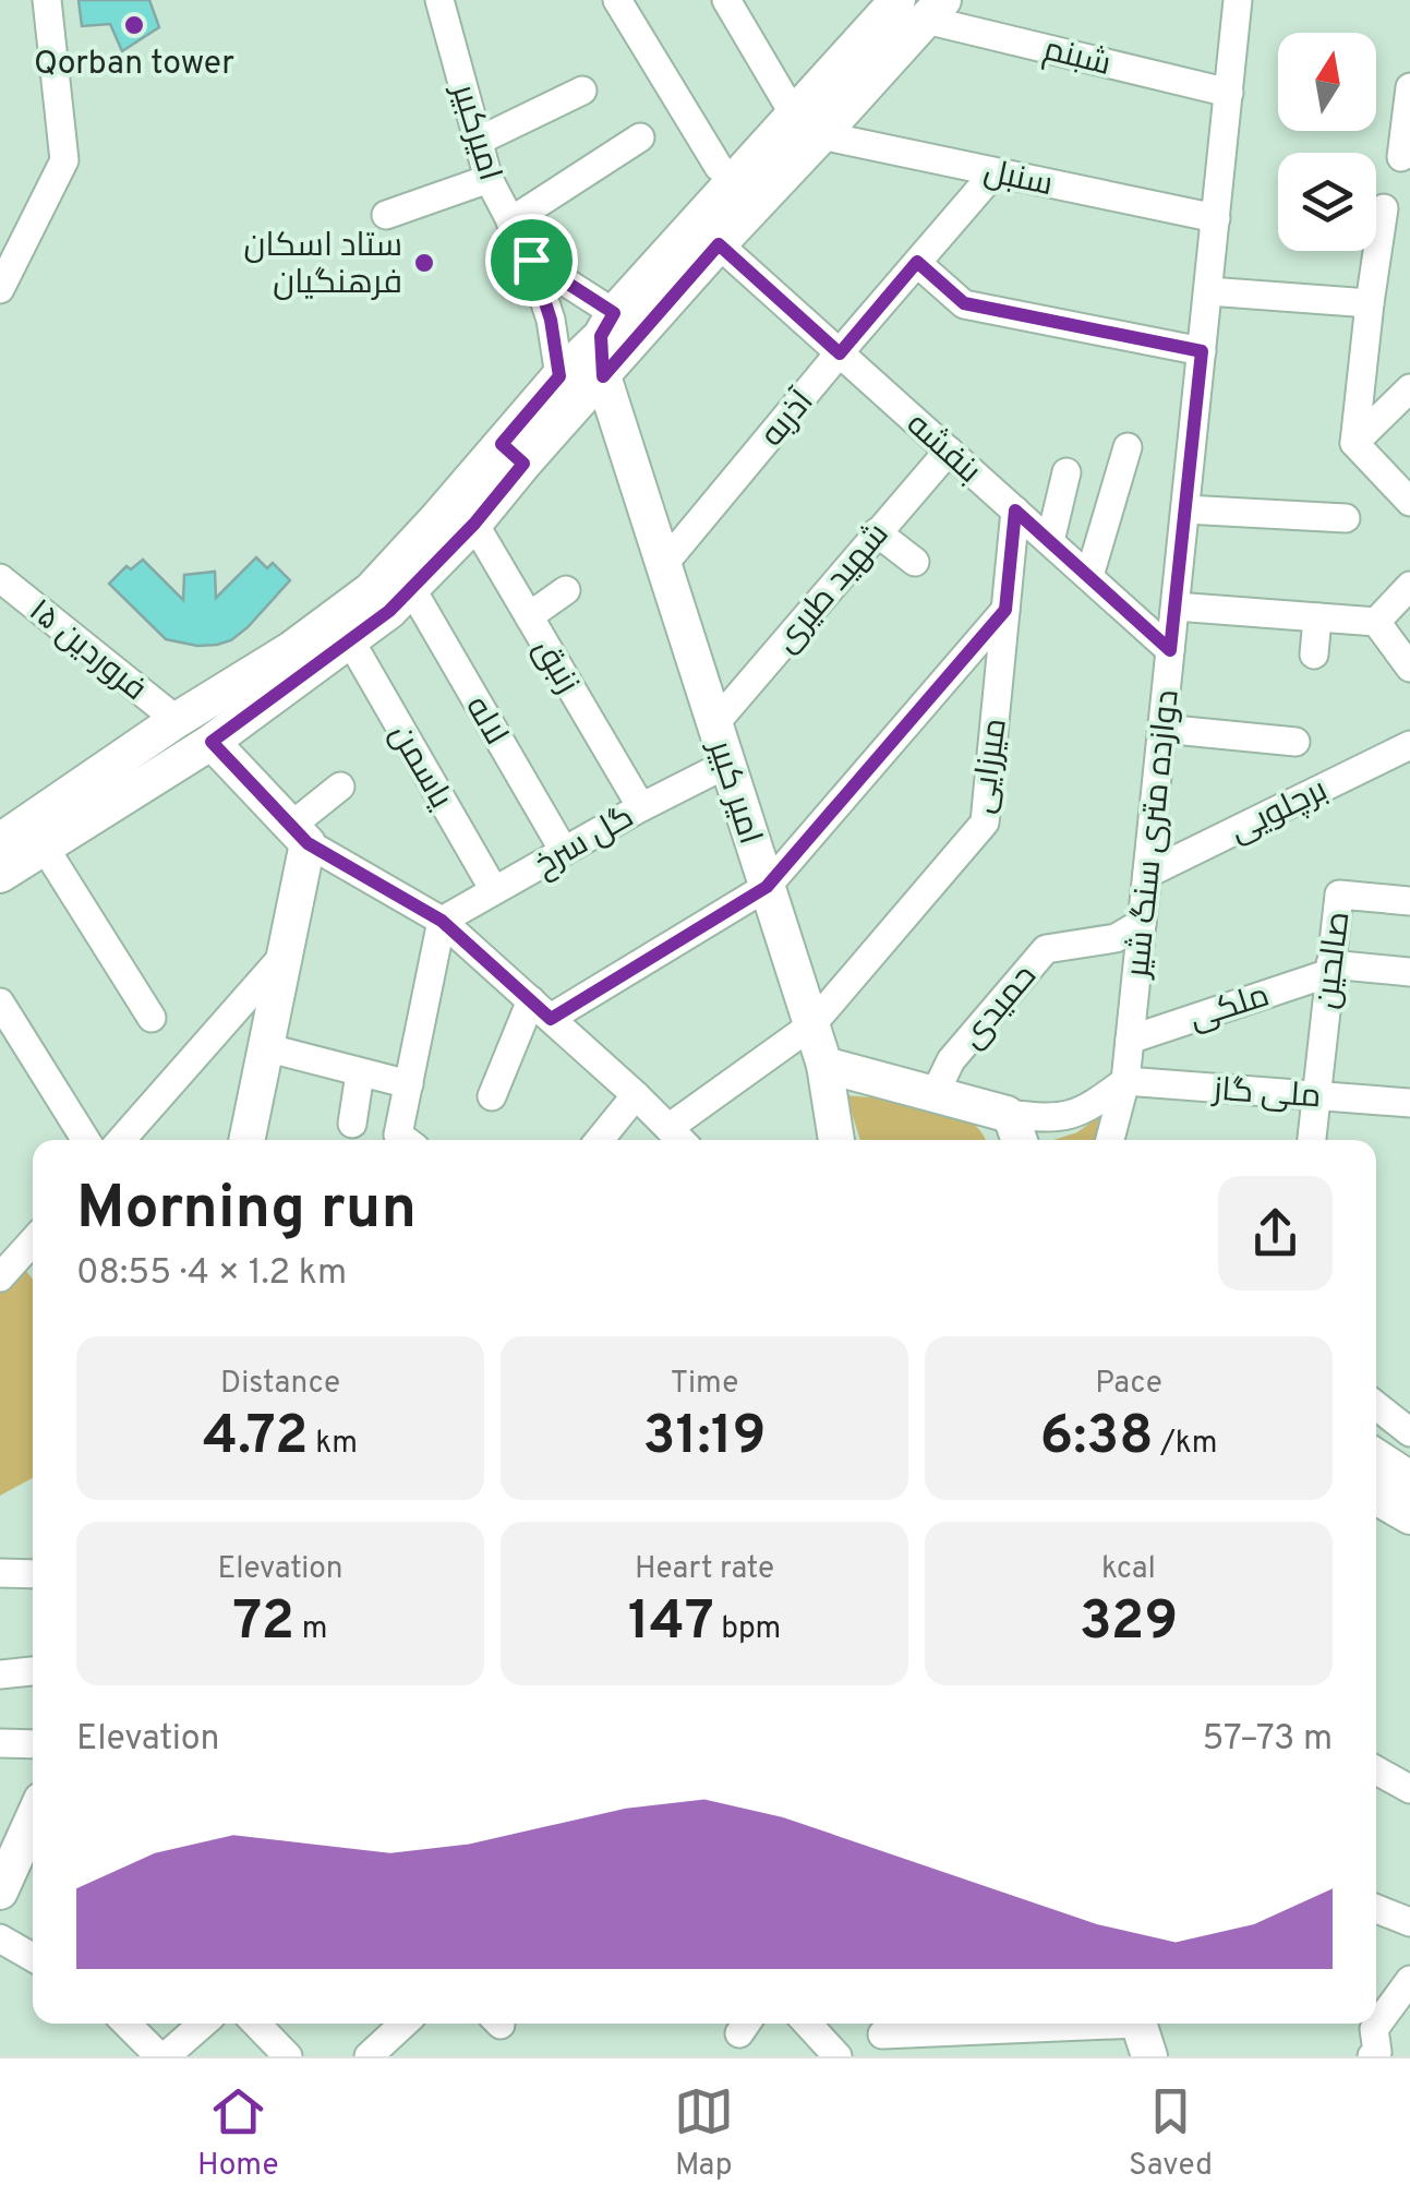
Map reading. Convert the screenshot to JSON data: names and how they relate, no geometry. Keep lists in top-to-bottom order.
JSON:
{
  "streets": {
    "main road": ["امیر کبیر"],
    "street": [
      "شبنم",
      "امیرکبیر",
      "سنبل",
      "آذربه",
      "بنفشه",
      "شهید طیری",
      "۱۵ فروردین",
      "زنبق",
      "لاله",
      "یاسمن",
      "میرزایی",
      "برچلویی",
      "دوازده متری سنگ شیر",
      "گل سرخ",
      "صالحین",
      "حمیدی",
      "ملکی",
      "ملی گاز"
    ]
  },
  "crossings": [
    ["شبنم", "دوازده متری سنگ شیر"],
    ["سنبل", "آذربه"],
    ["سنبل", "دوازده متری سنگ شیر"],
    ["آذربه", "بنفشه"],
    ["آذربه", "امیر کبیر"],
    ["بنفشه", "شهید طیری"],
    ["بنفشه", "میرزایی"],
    ["بنفشه", "دوازده متری سنگ شیر"],
    ["شهید طیری", "امیر کبیر"],
    ["زنبق", "گل سرخ"],
    ["لاله", "گل سرخ"],
    ["یاسمن", "گل سرخ"],
    ["میرزایی", "امیر کبیر"],
    ["امیر کبیر", "گل سرخ"],
    ["برچلویی", "دوازده متری سنگ شیر"],
    ["دوازده متری سنگ شیر", "حمیدی"],
    ["دوازده متری سنگ شیر", "ملکی"],
    ["دوازده متری سنگ شیر", "ملی گاز"],
    ["صالحین", "ملکی"],
    ["صالحین", "ملی گاز"]
  ],
  "places": ["Qorban tower", "ستاد اسکان فرهنگیان"],
  "north": "top",
  "page": {
    "heading": ["Morning run", "08:55 · 4 × 1.2 km"],
    "stats": [
      ["Distance", "4.72 km"],
      ["Time", "31:19"],
      ["Pace", "6:38 /km"],
      ["Elevation", "72 m"],
      ["Heart rate", "147 bpm"],
      ["kcal", "329"]
    ],
    "chart": ["Elevation", "57–73 m"],
    "tabs": ["Home", "Map", "Saved"]
  }
}
